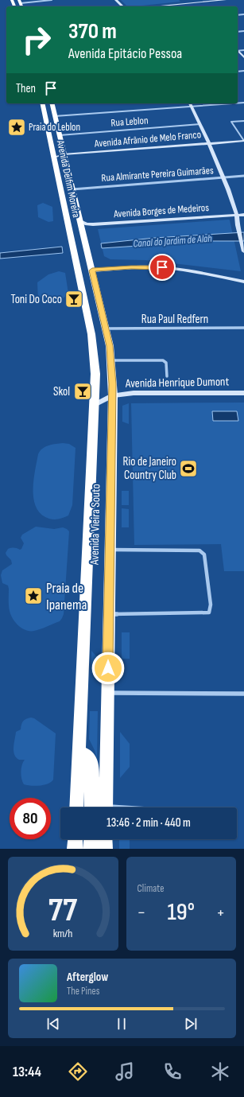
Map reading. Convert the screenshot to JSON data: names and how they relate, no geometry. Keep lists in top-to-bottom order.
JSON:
{
  "streets": {
    "highway": ["Avenida Delfim Moreira", "Avenida Vieira Souto"],
    "main road": ["Avenida Afrânio de Melo Franco", "Avenida Borges de Medeiros", "Avenida Henrique Dumont"],
    "street": ["Rua Leblon", "Rua Almirante Pereira Guimarães", "Rua Paul Redfern"]
  },
  "crossings": [
    ["Rua Leblon", "Avenida Delfim Moreira"],
    ["Avenida Afrânio de Melo Franco", "Avenida Delfim Moreira"],
    ["Rua Almirante Pereira Guimarães", "Avenida Delfim Moreira"],
    ["Avenida Delfim Moreira", "Avenida Borges de Medeiros"],
    ["Avenida Delfim Moreira", "Avenida Vieira Souto"],
    ["Rua Paul Redfern", "Avenida Vieira Souto"],
    ["Avenida Henrique Dumont", "Avenida Vieira Souto"]
  ],
  "water": ["Canal do Jardim de Alah"],
  "places": {
    "place": ["Praia do Leblon", "Praia de Ipanema"],
    "bar": ["Toni Do Coco", "Skol"],
    "sports": ["Rio de Janeiro Country Club"]
  },
  "page": {
    "turn": ["370 m", "Avenida Epitácio Pessoa"],
    "then": "Then",
    "limit": "80",
    "trip": "13:46 · 2 min · 440 m",
    "tile": "Climate",
    "heat": ["−", "19°", "+"],
    "song": ["Afterglow", "The Pines"],
    "tabs": "13:44",
    "gauge": ["77", "km/h"]
  }
}
